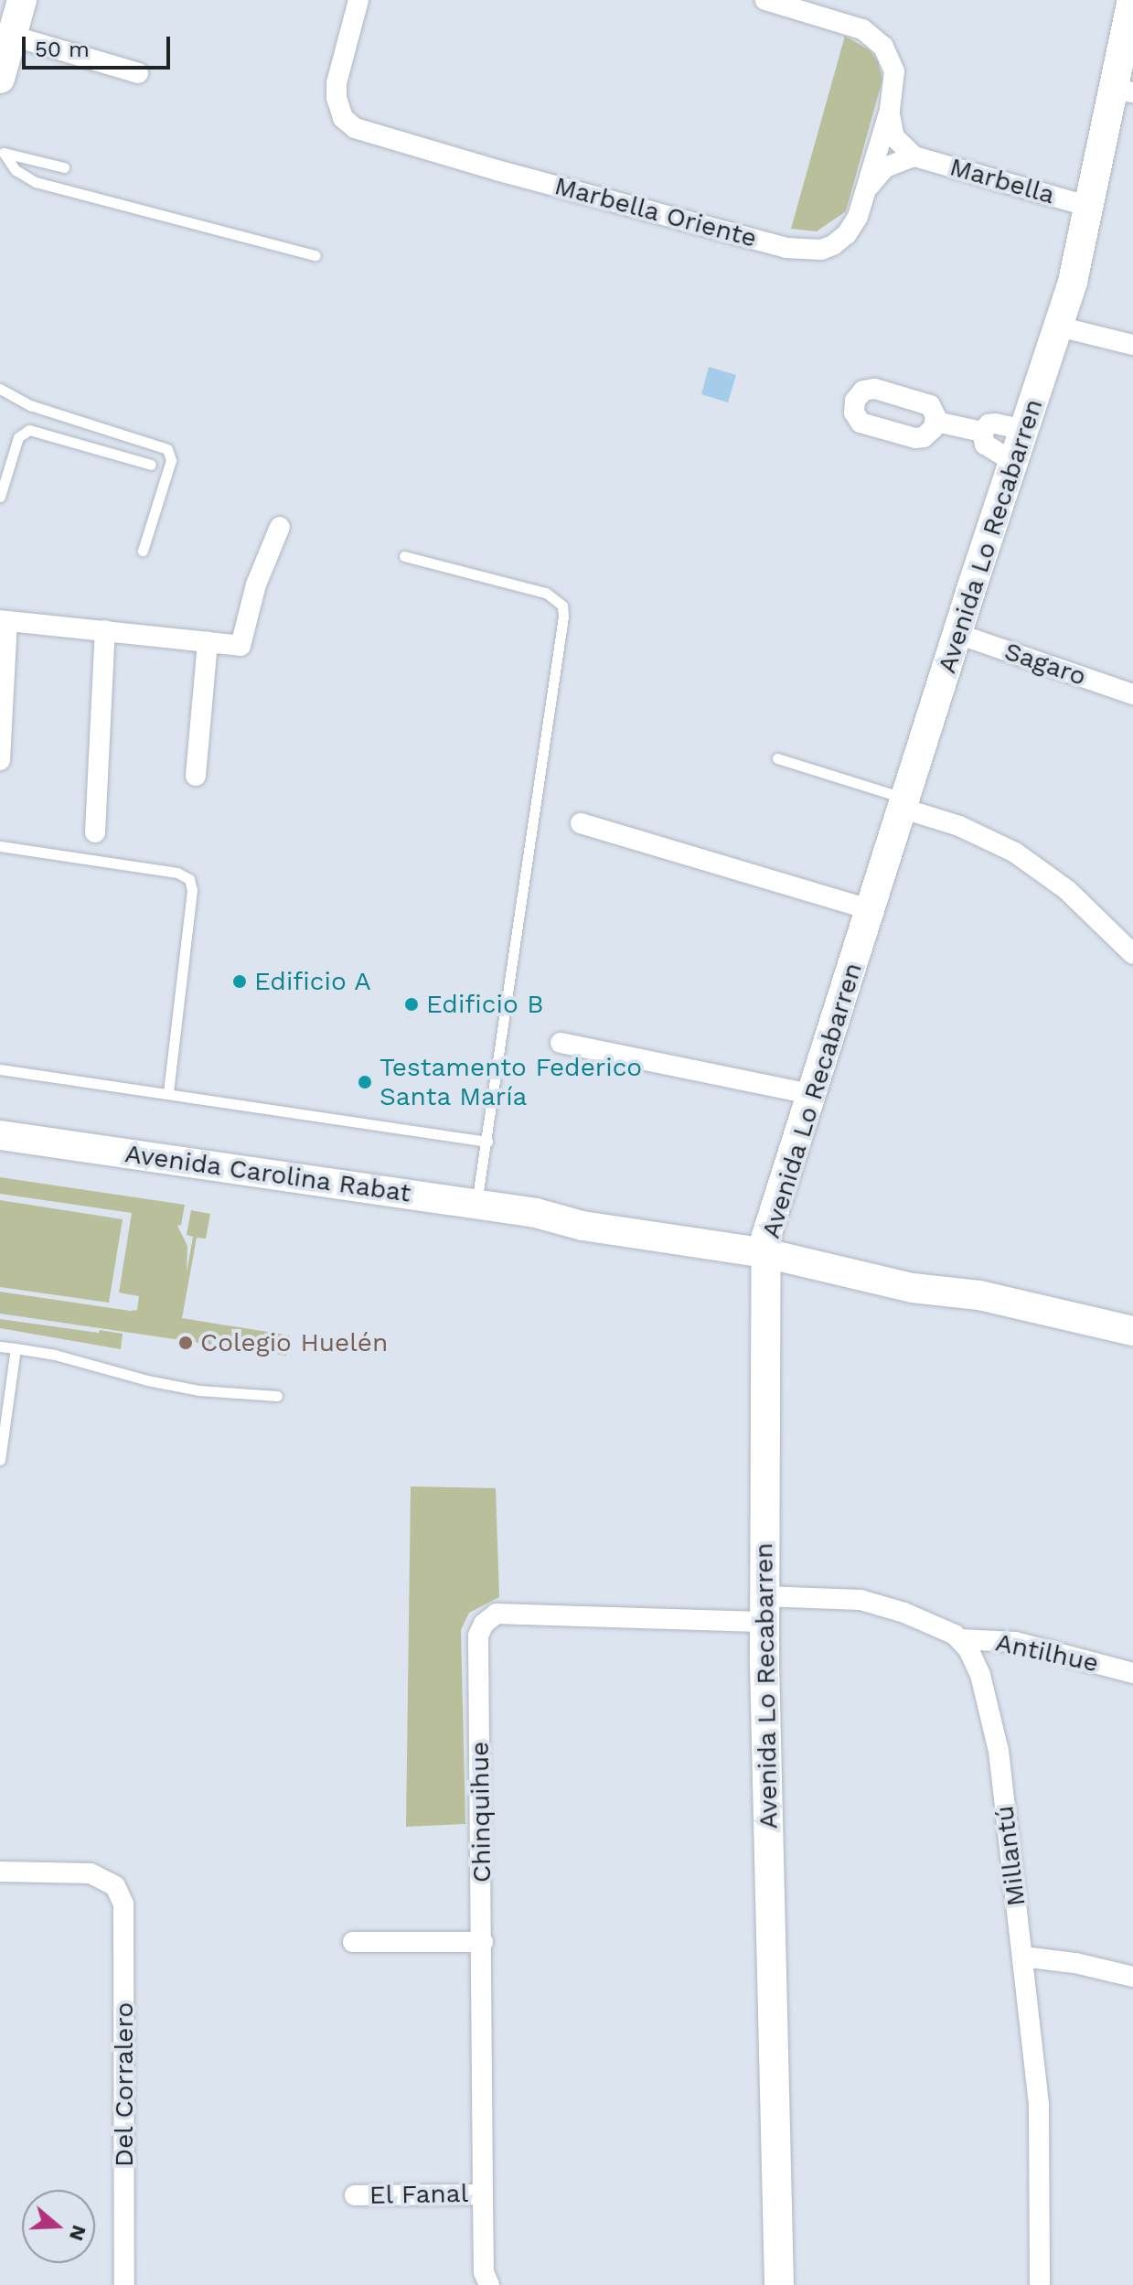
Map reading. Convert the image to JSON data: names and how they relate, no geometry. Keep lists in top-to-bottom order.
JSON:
{
  "streets": {
    "street": [
      "Marbella",
      "Marbella Oriente",
      "Avenida Lo Recabarren",
      "Sagaro",
      "Avenida Carolina Rabat",
      "Antilhue",
      "Chinquihue",
      "Millantú",
      "Del Corralero",
      "El Fanal"
    ]
  },
  "crossings": [
    ["Marbella", "Marbella Oriente"],
    ["Marbella", "Avenida Lo Recabarren"],
    ["Avenida Lo Recabarren", "Sagaro"],
    ["Avenida Lo Recabarren", "Avenida Carolina Rabat"],
    ["Avenida Lo Recabarren", "Chinquihue"],
    ["Antilhue", "Millantú"],
    ["Chinquihue", "El Fanal"]
  ],
  "places": [
    "Edificio A",
    "Edificio B",
    "Testamento Federico Santa María",
    "Colegio Huelén"
  ],
  "scale_bar": "50 m",
  "north": "right"
}
